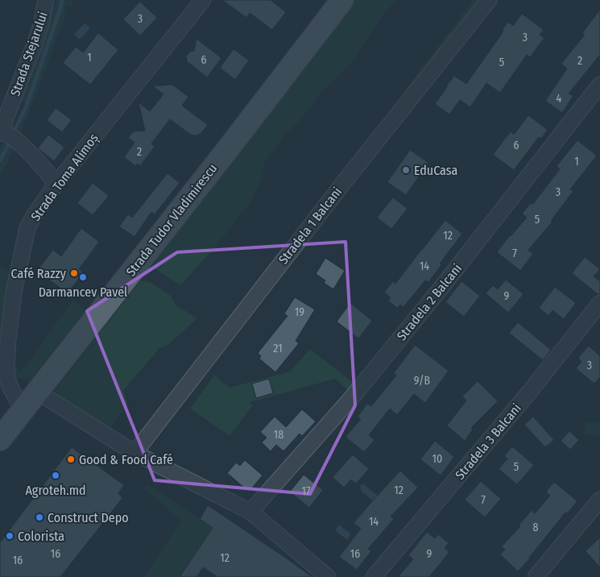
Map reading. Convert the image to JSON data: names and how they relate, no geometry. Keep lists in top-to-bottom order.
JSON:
{
  "streets": {
    "main road": ["Strada Tudor Vladimirescu"],
    "street": [
      "Strada Stejarului",
      "Strada Toma Alimoș",
      "Stradela 1 Balcani",
      "Stradela 2 Balcani",
      "Stradela 3 Balcani"
    ]
  },
  "crossings": [
    ["Strada Stejarului", "Strada Toma Alimoș"],
    ["Strada Toma Alimoș", "Strada Tudor Vladimirescu"]
  ],
  "places": [
    "EduCasa",
    "Café Razzy",
    "Darmancev Pavel",
    "Good & Food Café",
    "Agroteh.md",
    "Construct Depo",
    "Colorista"
  ],
  "house_numbers": [
    "3",
    "3",
    "1",
    "6",
    "2",
    "5",
    "4",
    "6",
    "2",
    "1",
    "3",
    "5",
    "12",
    "7",
    "14",
    "9",
    "19",
    "21",
    "3",
    "9/B",
    "18",
    "10",
    "5",
    "12",
    "17",
    "7",
    "14",
    "8",
    "16",
    "16",
    "9",
    "12",
    "16"
  ]
}
